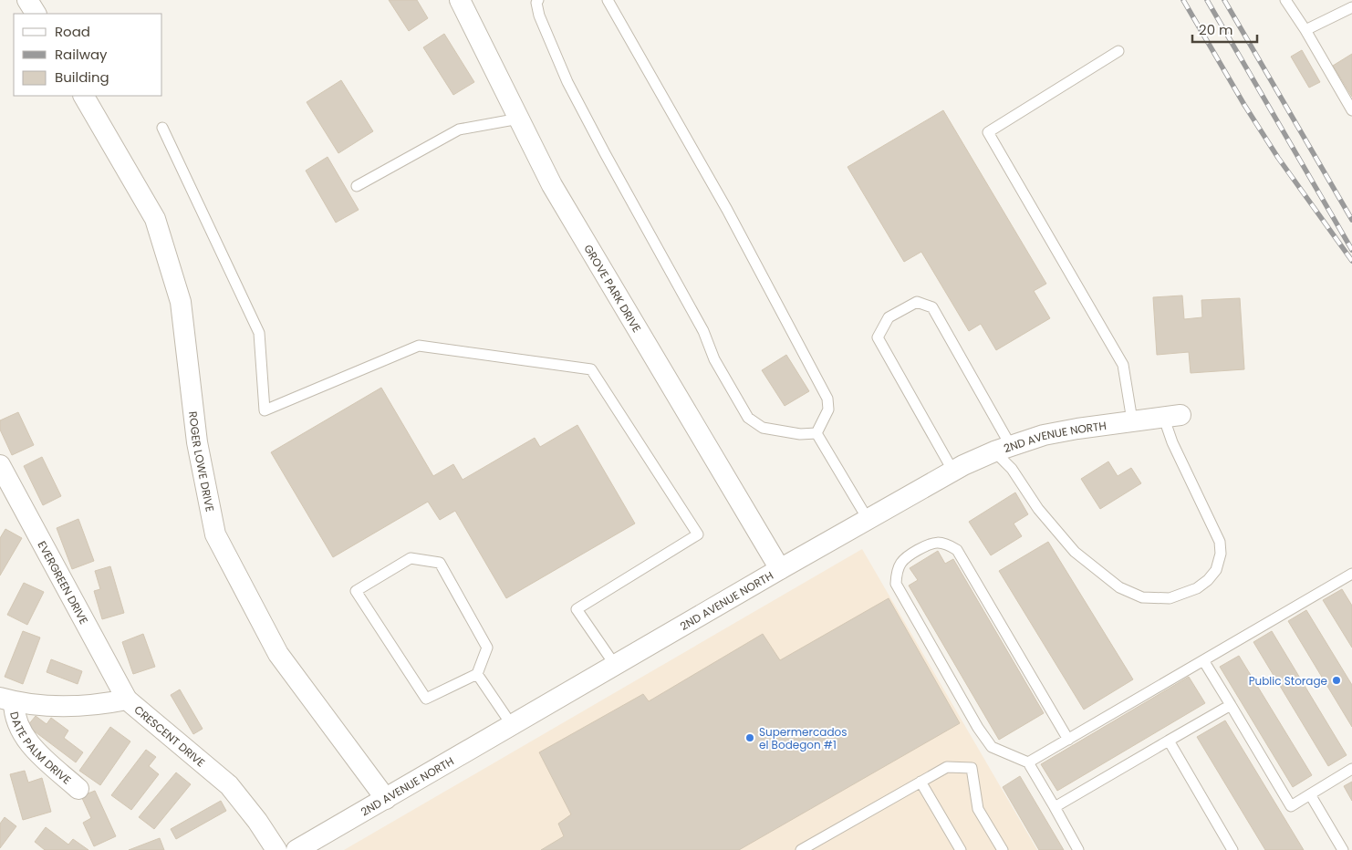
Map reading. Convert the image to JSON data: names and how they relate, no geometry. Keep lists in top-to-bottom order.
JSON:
{
  "streets": {
    "street": [
      "GROVE PARK DRIVE",
      "2ND AVENUE NORTH",
      "ROGER LOWE DRIVE",
      "EVERGREEN DRIVE",
      "CRESCENT DRIVE",
      "DATE PALM DRIVE"
    ]
  },
  "crossings": [
    ["GROVE PARK DRIVE", "2ND AVENUE NORTH"],
    ["2ND AVENUE NORTH", "ROGER LOWE DRIVE"],
    ["EVERGREEN DRIVE", "CRESCENT DRIVE"],
    ["CRESCENT DRIVE", "DATE PALM DRIVE"]
  ],
  "places": ["Public Storage", "Supermercados el Bodegon #1"],
  "legend": ["Road", "Railway", "Building"],
  "scale_bar": "20 m"
}
